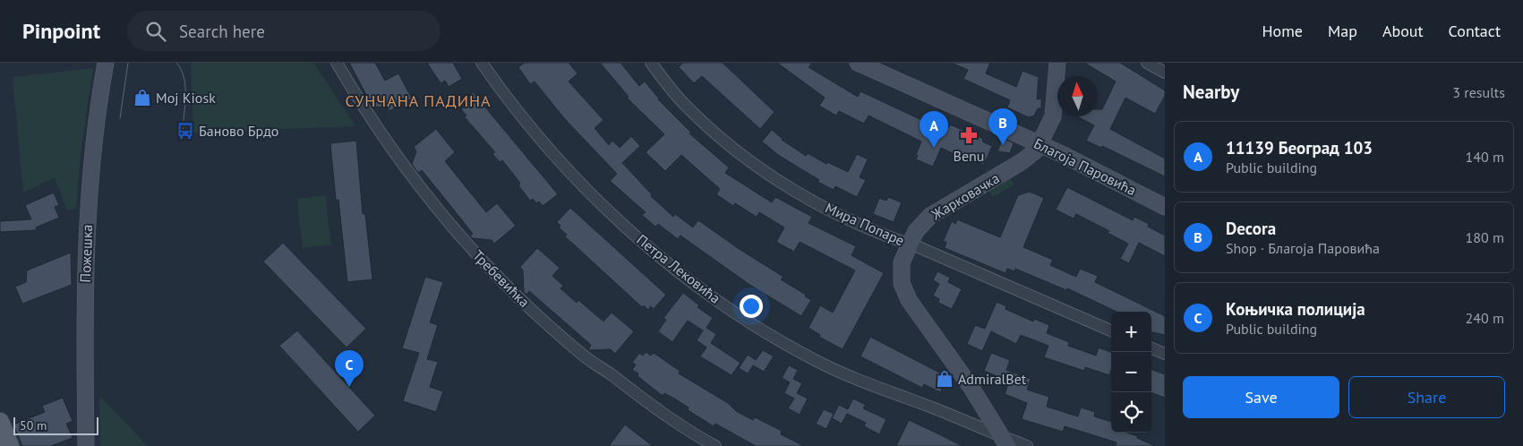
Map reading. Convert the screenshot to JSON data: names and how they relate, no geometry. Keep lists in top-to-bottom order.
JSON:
{
  "streets": {
    "main road": ["Благоја Паровића", "Жарковачка", "Пожешка"],
    "street": ["Мира Попаре", "Петра Лековића", "Требевићка"]
  },
  "crossings": [
    ["Благоја Паровића", "Жарковачка"],
    ["Жарковачка", "Мира Попаре"],
    ["Жарковачка", "Петра Лековића"]
  ],
  "districts": ["СУНЧАНА ПАДИНА"],
  "places": {
    "shop": ["Moj Kiosk", "AdmiralBet"],
    "bus stop": ["Баново Брдо"],
    "pharmacy": ["Benu"]
  },
  "scale_bar": "50 m",
  "north": "top",
  "page": {
    "header": "Pinpoint",
    "search": "Search here",
    "nav": [
      "Home",
      "Map",
      "About",
      "Contact"
    ],
    "heading": ["Nearby", "3 results"],
    "pins": ["B", "A", "C"],
    "list": [
      {
        "mark": "A",
        "name": "11139 Београд 103",
        "note": "Public building",
        "value": "140 m"
      },
      {
        "mark": "B",
        "name": "Decora",
        "note": "Shop · Благоја Паровића",
        "value": "180 m"
      },
      {
        "mark": "C",
        "name": "Коњичка полиција",
        "note": "Public building",
        "value": "240 m"
      }
    ],
    "map_buttons": ["+", "−"],
    "buttons": ["Save", "Share"],
    "scale": "50 m"
  }
}
